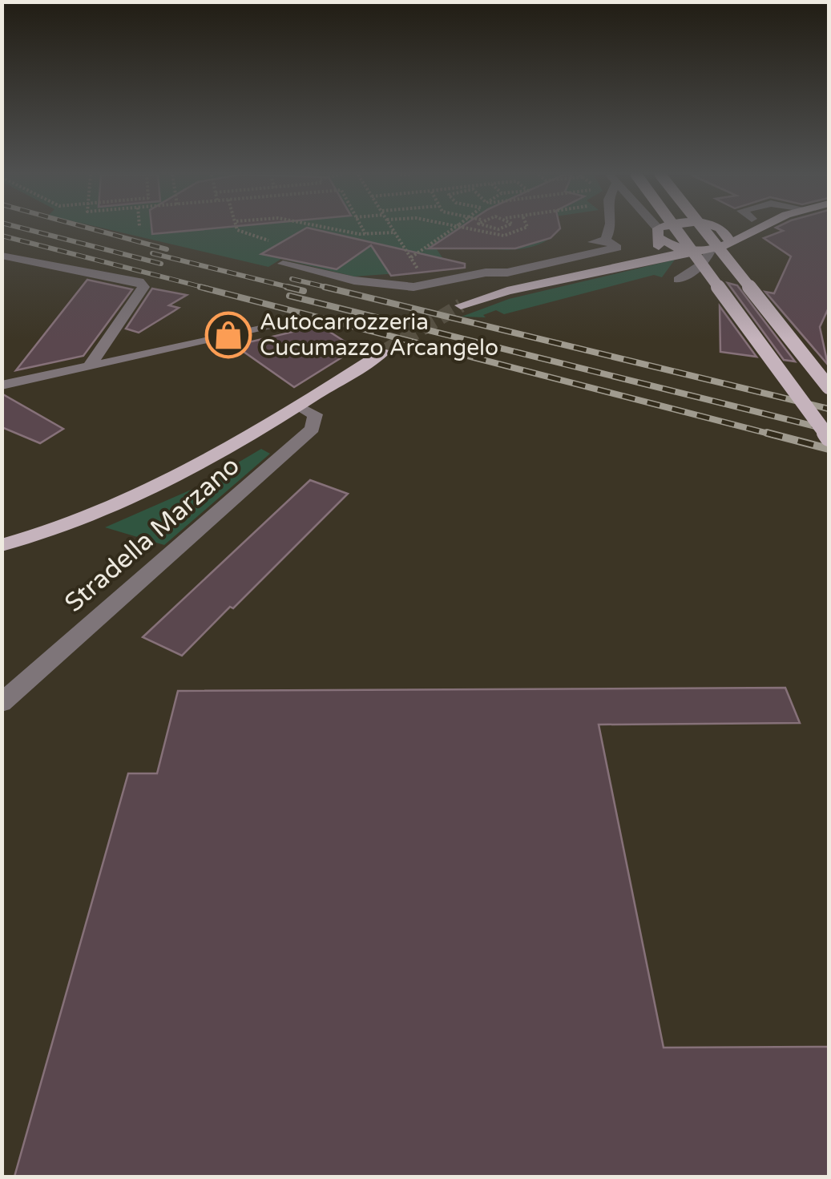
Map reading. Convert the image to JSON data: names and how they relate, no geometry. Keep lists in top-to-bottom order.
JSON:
{
  "streets": {
    "street": ["Stradella Marzano"]
  },
  "places": {
    "shop": ["Autocarrozzeria Cucumazzo Arcangelo"]
  }
}
